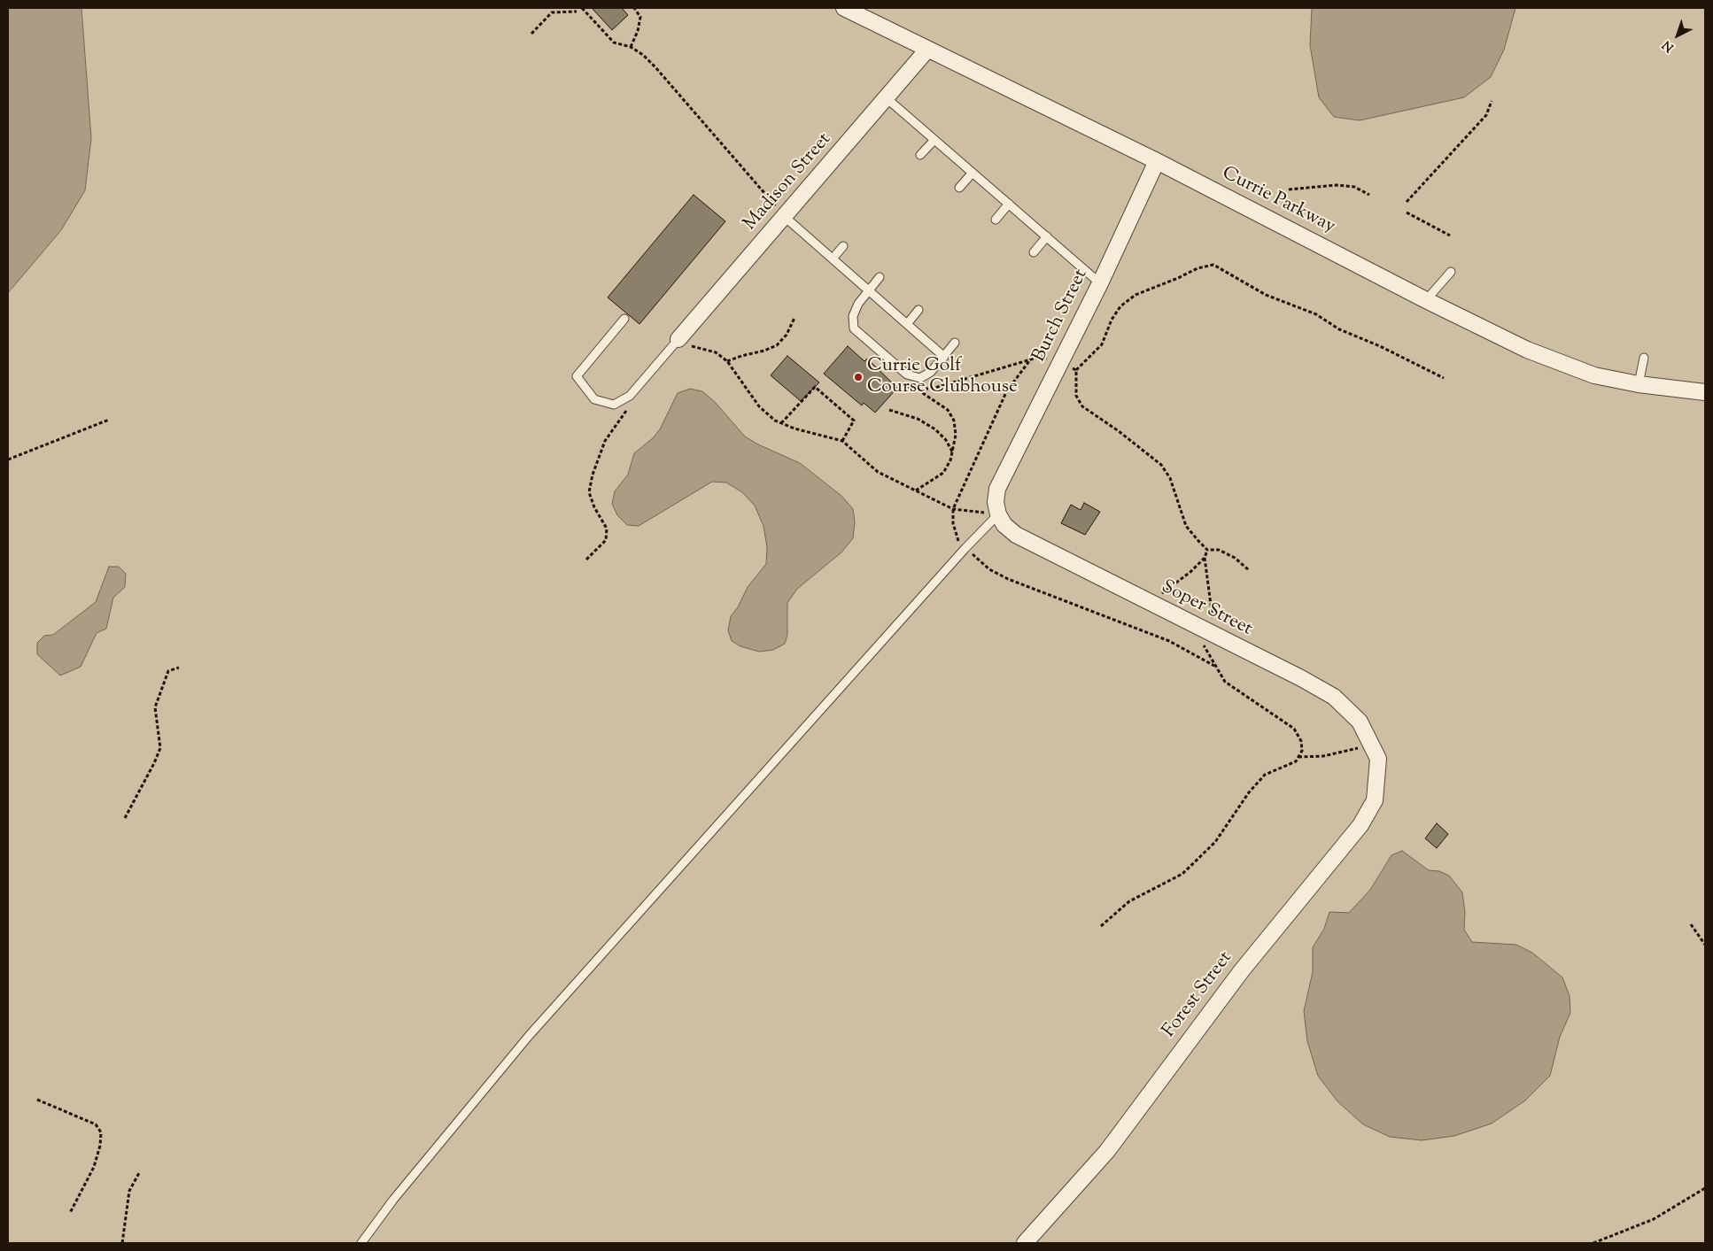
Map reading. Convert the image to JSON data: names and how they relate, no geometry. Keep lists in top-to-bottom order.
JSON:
{
  "streets": {
    "street": [
      "Madison Street",
      "Currie Parkway",
      "Burch Street",
      "Soper Street",
      "Forest Street"
    ]
  },
  "crossings": [
    ["Madison Street", "Currie Parkway"],
    ["Currie Parkway", "Burch Street"],
    ["Burch Street", "Soper Street"],
    ["Soper Street", "Forest Street"]
  ],
  "places": ["Currie Golf Course Clubhouse"],
  "north": "bottom left"
}
